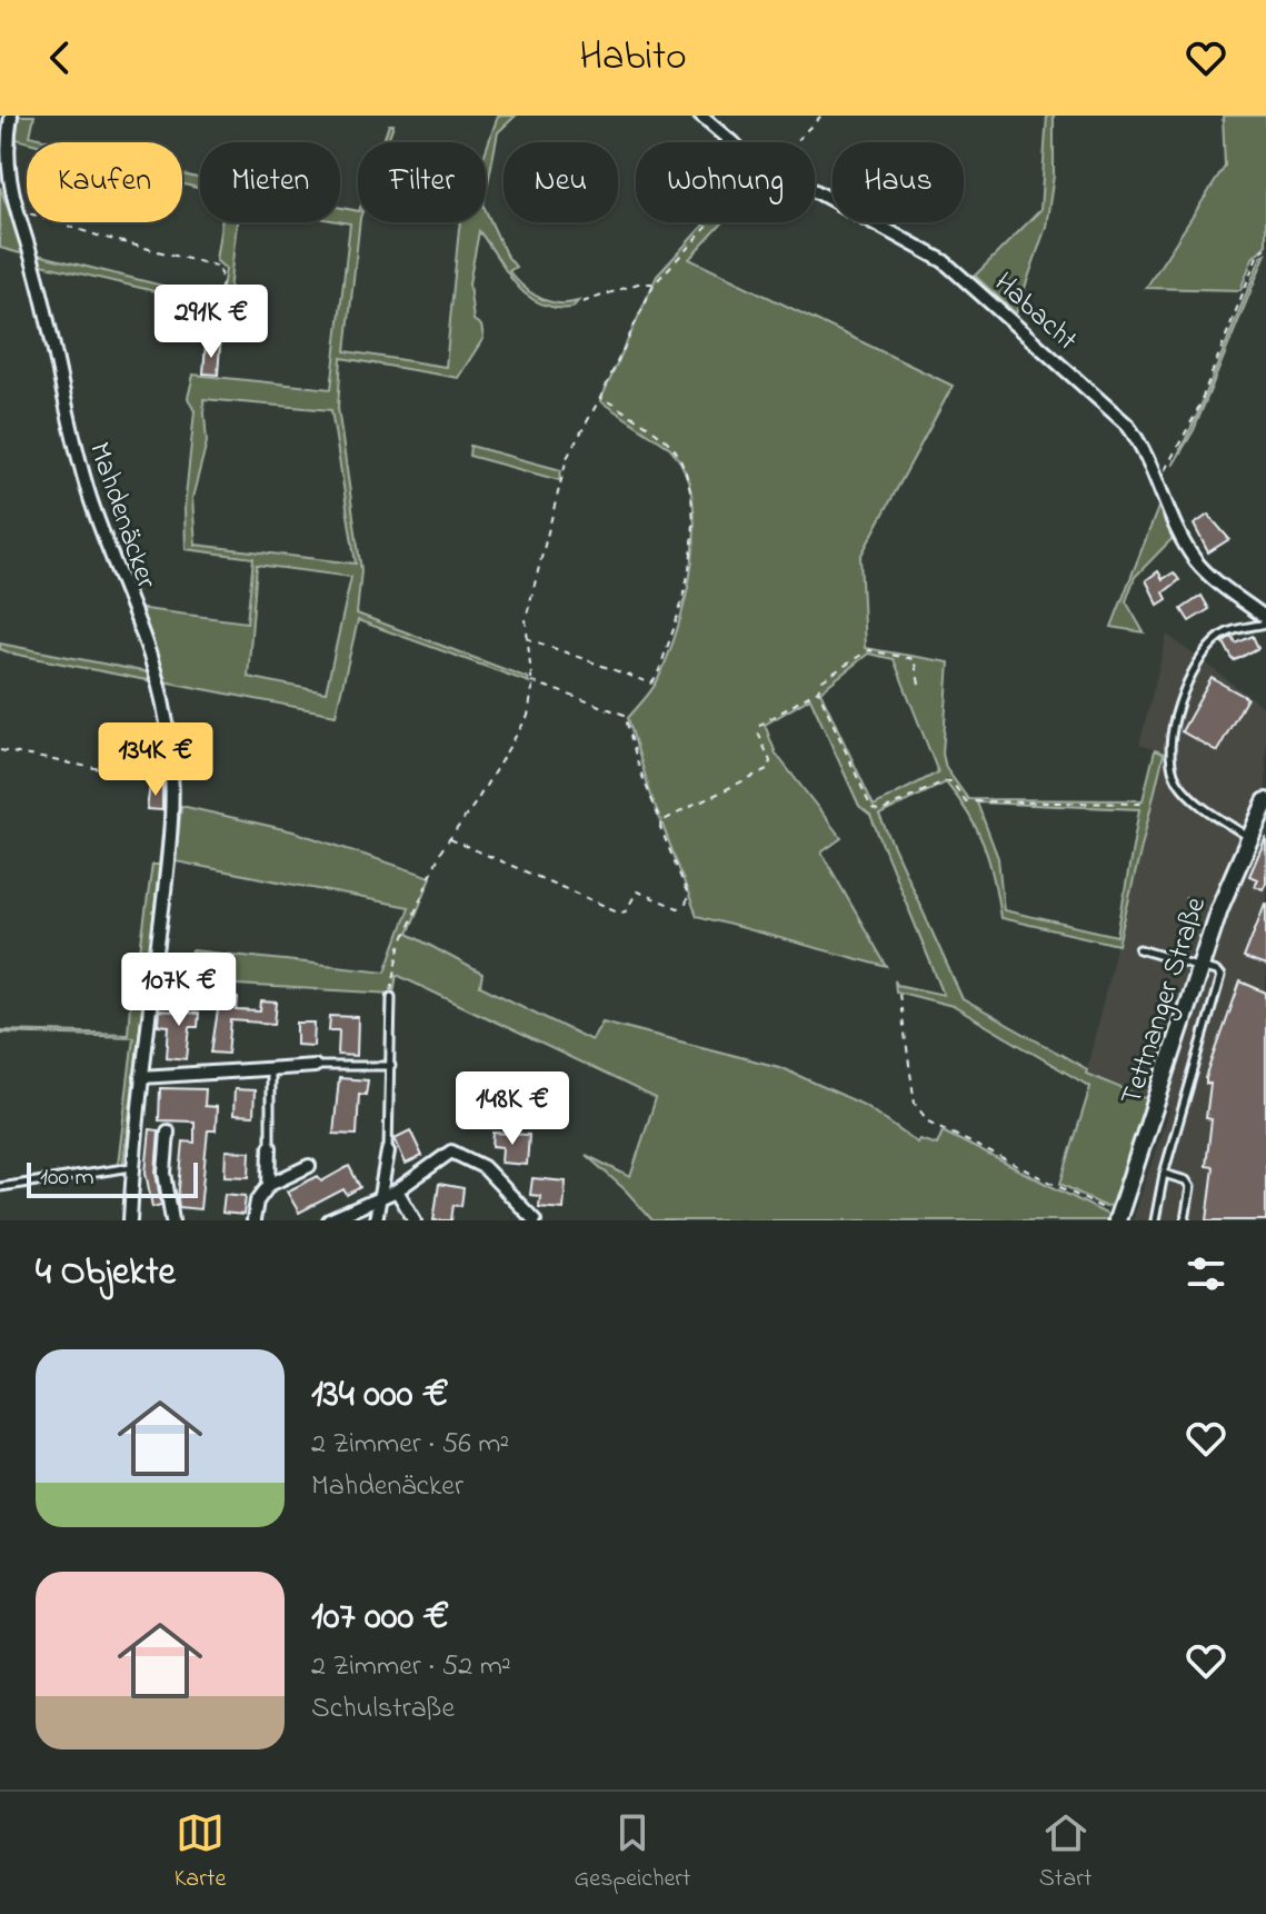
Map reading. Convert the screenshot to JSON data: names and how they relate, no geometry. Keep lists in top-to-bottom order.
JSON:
{
  "streets": {
    "main road": ["Tettnanger Straße"],
    "street": ["Habacht", "Mahdenäcker"]
  },
  "scale_bar": "100 m",
  "page": {
    "header": "Habito",
    "chip": [
      "Kaufen",
      "Mieten",
      "Filter",
      "Neu",
      "Wohnung",
      "Haus"
    ],
    "price": [
      "291K €",
      "134K €",
      "107K €",
      "148K €"
    ],
    "scale": "100 m",
    "heading": "4 Objekte",
    "list": [
      {
        "name": "134 000 €",
        "note": "2 Zimmer · 56 m² · Mahdenäcker"
      },
      {
        "name": "107 000 €",
        "note": "2 Zimmer · 52 m² · Schulstraße"
      }
    ],
    "tabs": ["Karte", "Gespeichert", "Start"]
  }
}
